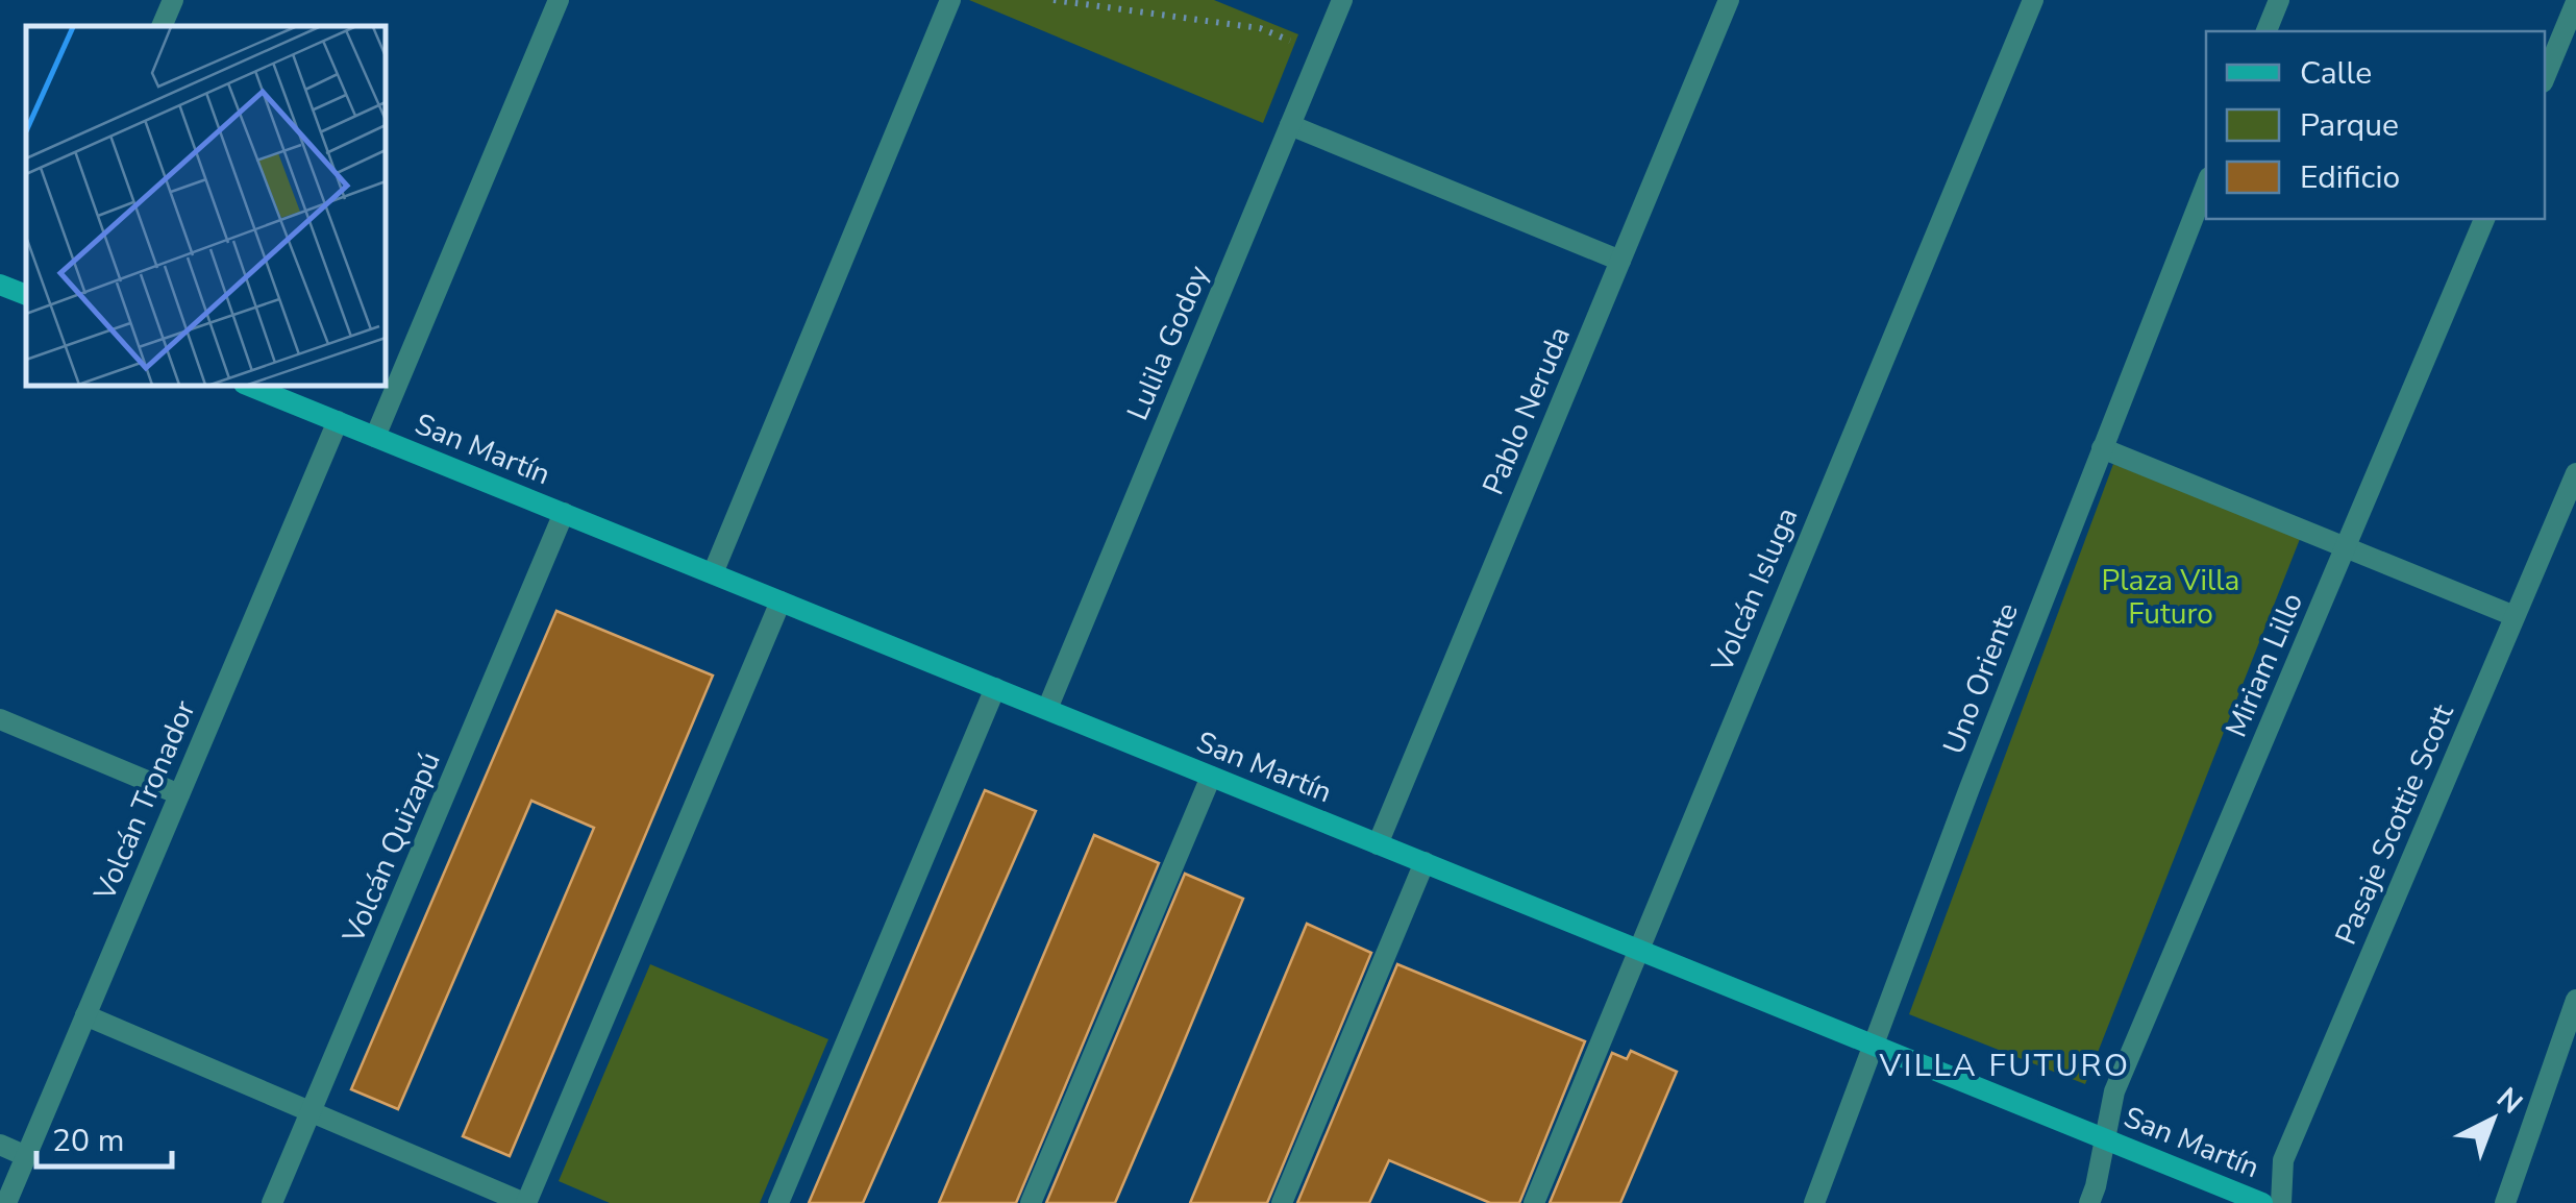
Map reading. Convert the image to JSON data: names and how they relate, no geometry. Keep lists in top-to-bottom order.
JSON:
{
  "streets": {
    "street": [
      "Lulila Godoy",
      "Pablo Neruda",
      "San Martín",
      "Volcán Isluga",
      "Miriam Lillo",
      "Uno Oriente",
      "Volcán Tronador",
      "Pasaje Scottie Scott",
      "Volcán Quizapú"
    ]
  },
  "crossings": [
    ["Lulila Godoy", "San Martín"],
    ["Pablo Neruda", "San Martín"],
    ["San Martín", "Volcán Isluga"],
    ["San Martín", "Miriam Lillo"],
    ["San Martín", "Uno Oriente"],
    ["San Martín", "Volcán Tronador"],
    ["San Martín", "Volcán Quizapú"]
  ],
  "districts": ["VILLA FUTURO"],
  "parks": ["Plaza Villa Futuro"],
  "legend": ["Calle", "Parque", "Edificio"],
  "scale_bar": "20 m",
  "north": "top right"
}
